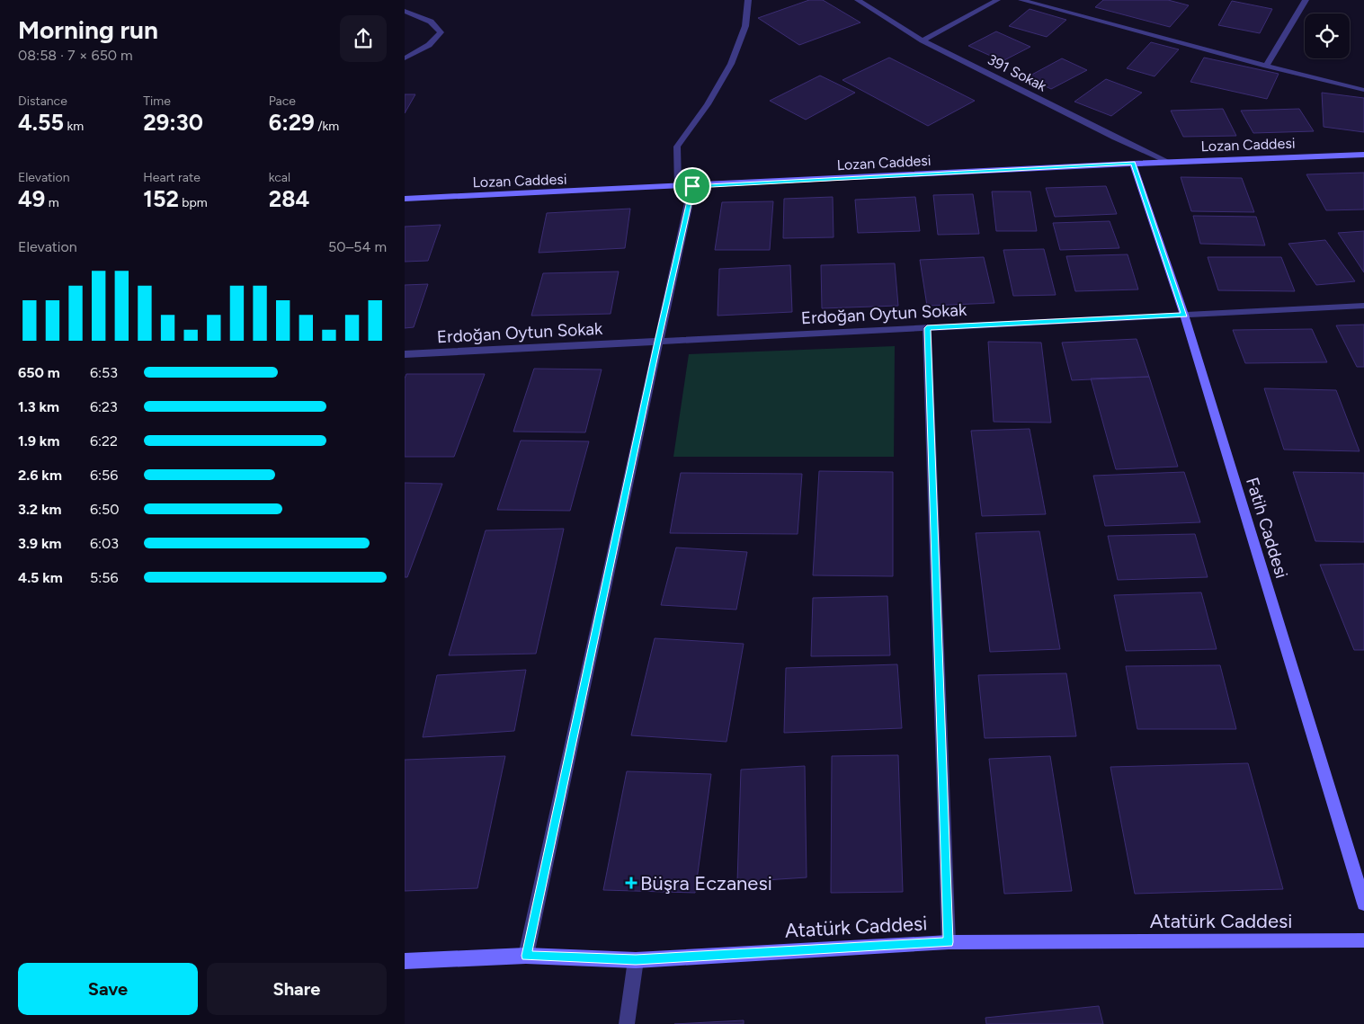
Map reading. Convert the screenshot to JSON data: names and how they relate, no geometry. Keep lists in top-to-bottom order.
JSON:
{
  "streets": {
    "street": [
      "391 Sokak",
      "Lozan Caddesi",
      "Erdoğan Oytun Sokak",
      "Fatih Caddesi",
      "Atatürk Caddesi"
    ]
  },
  "crossings": [
    ["391 Sokak", "Lozan Caddesi"],
    ["Lozan Caddesi", "Fatih Caddesi"],
    ["Erdoğan Oytun Sokak", "Fatih Caddesi"]
  ],
  "places": {
    "health": ["Büşra Eczanesi"]
  },
  "page": {
    "heading": ["Morning run", "08:58 · 7 × 650 m"],
    "stats": [
      ["Distance", "4.55 km"],
      ["Time", "29:30"],
      ["Pace", "6:29 /km"],
      ["Elevation", "49 m"],
      ["Heart rate", "152 bpm"],
      ["kcal", "284"]
    ],
    "chart": ["Elevation", "50–54 m"],
    "list": [
      {
        "name": "650 m",
        "note": "6:53"
      },
      {
        "name": "1.3 km",
        "note": "6:23"
      },
      {
        "name": "1.9 km",
        "note": "6:22"
      },
      {
        "name": "2.6 km",
        "note": "6:56"
      },
      {
        "name": "3.2 km",
        "note": "6:50"
      },
      {
        "name": "3.9 km",
        "note": "6:03"
      },
      {
        "name": "4.5 km",
        "note": "5:56"
      }
    ],
    "buttons": ["Save", "Share"]
  }
}
